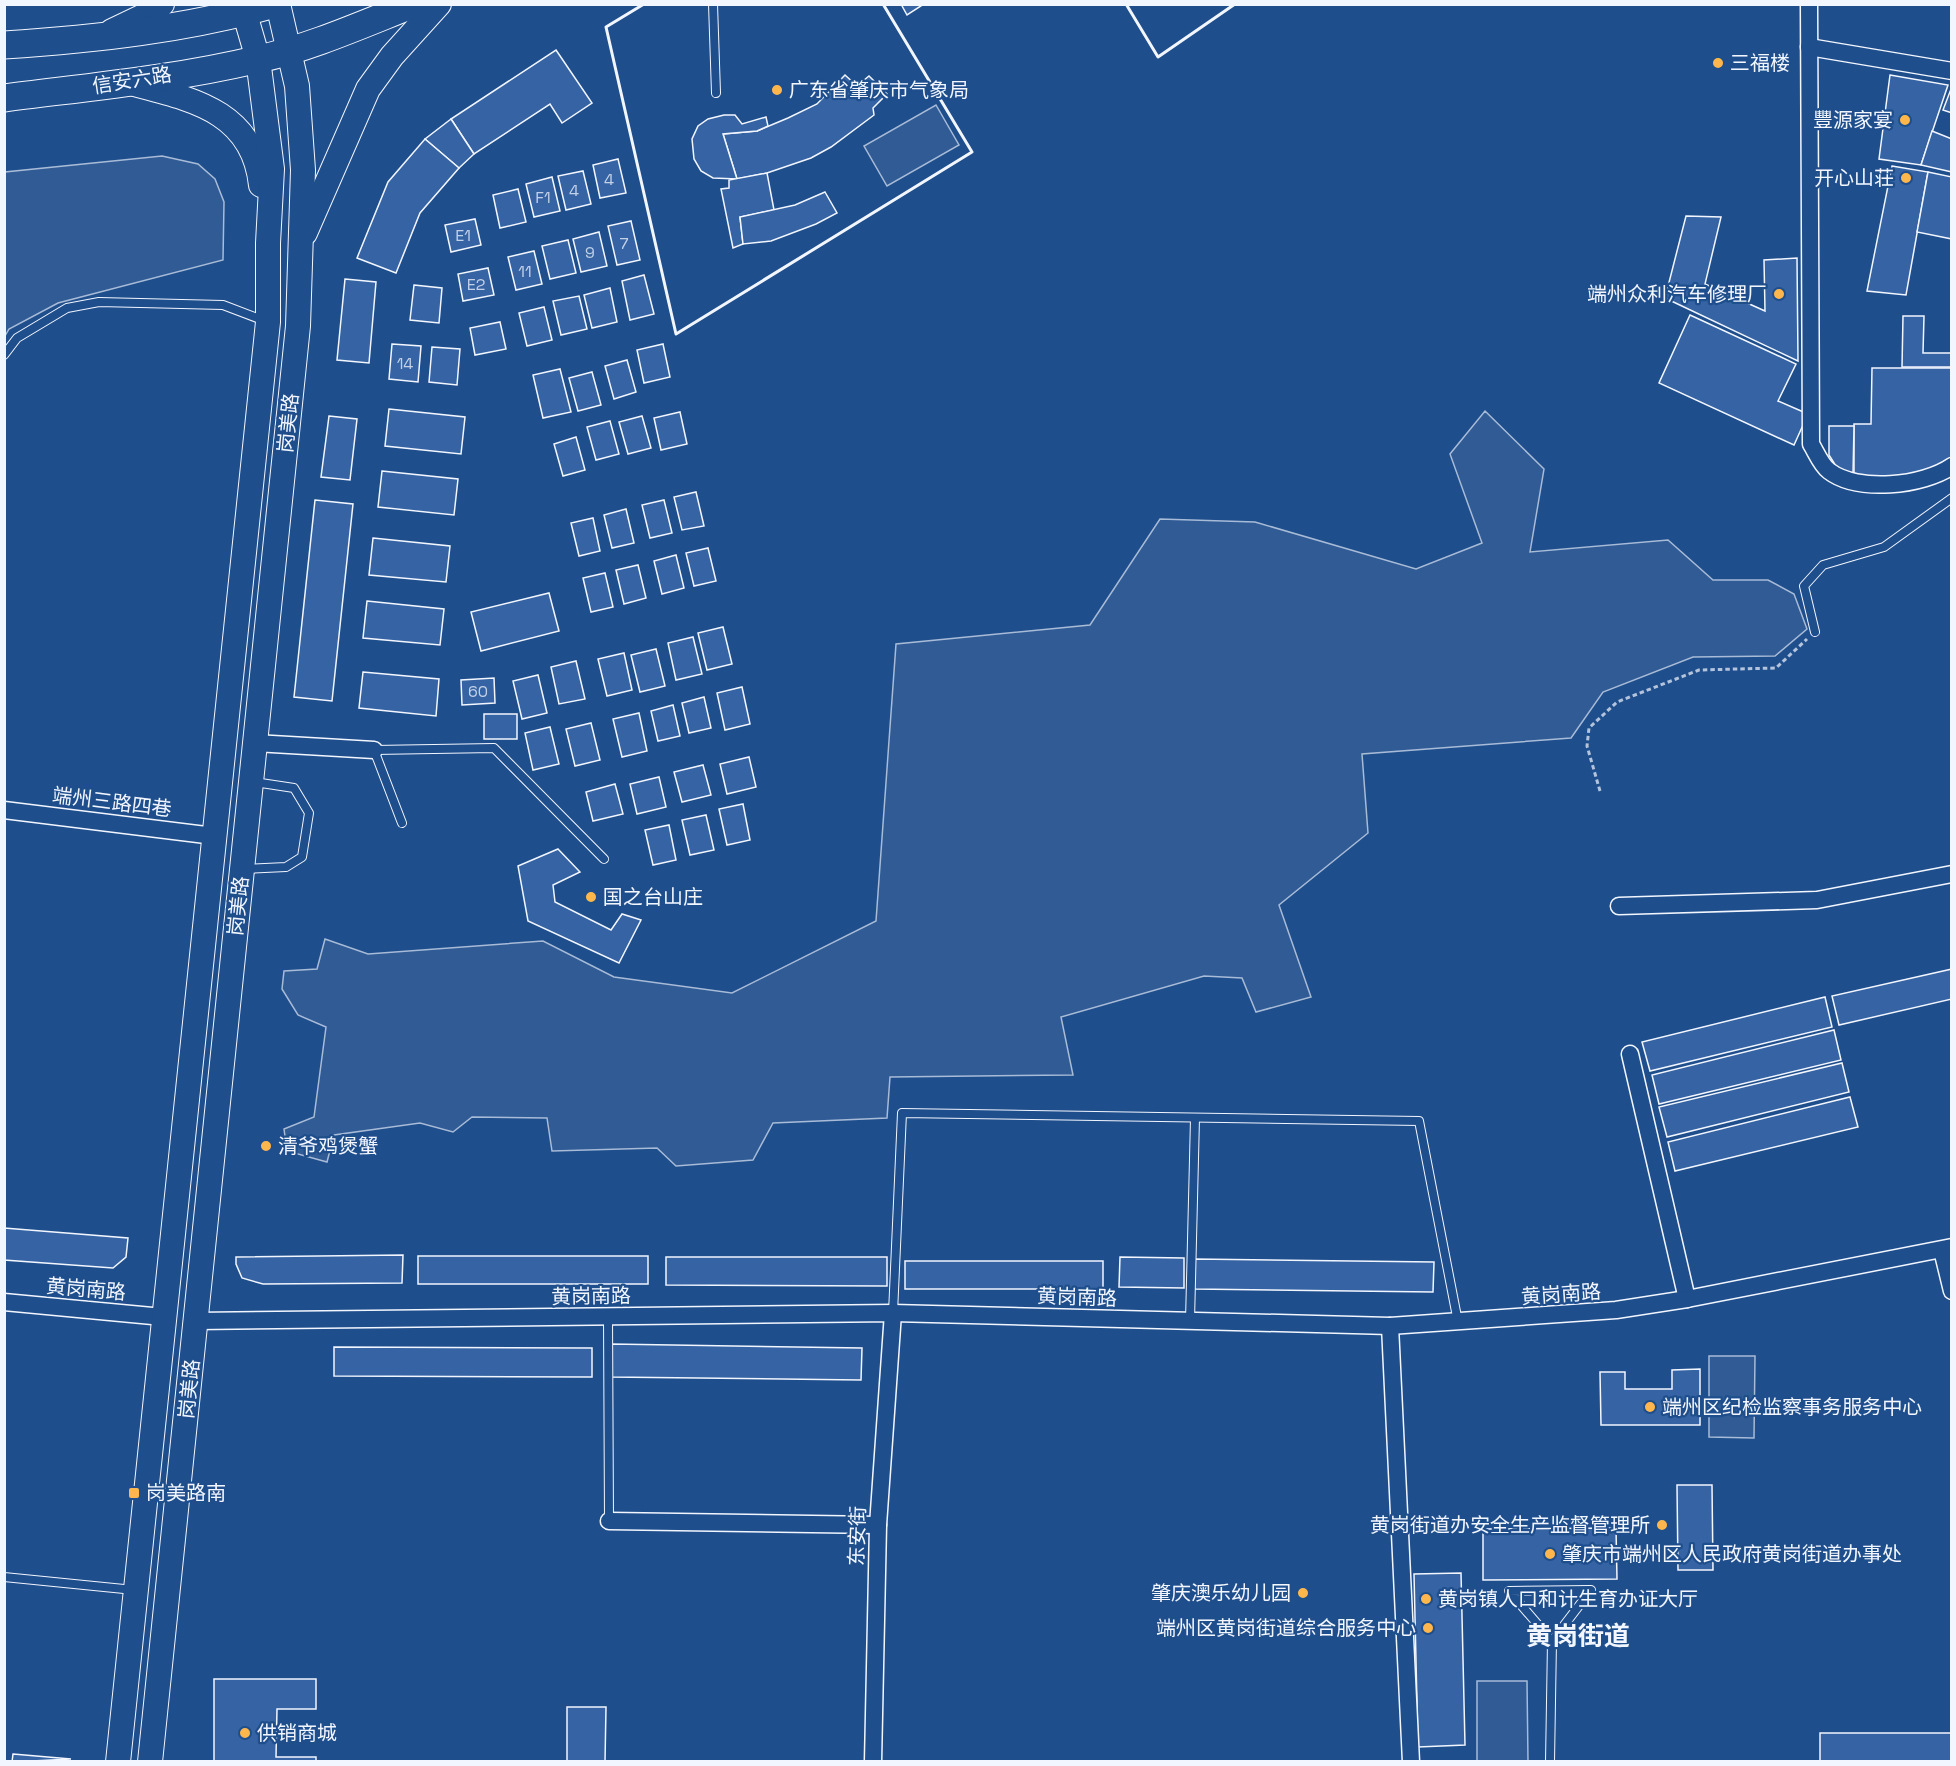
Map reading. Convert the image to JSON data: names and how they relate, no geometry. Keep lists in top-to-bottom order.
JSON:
{
  "streets": {
    "main road": ["信安六路", "岗美路"],
    "street": ["端州三路四巷", "黄岗南路", "东安街"]
  },
  "crossings": [
    ["信安六路", "岗美路"],
    ["岗美路", "端州三路四巷"],
    ["岗美路", "黄岗南路"],
    ["黄岗南路", "东安街"]
  ],
  "districts": ["黄岗街道"],
  "places": {
    "other": [
      "三福楼",
      "广东省肇庆市气象局",
      "豐源家宴",
      "开心山荘",
      "端州众利汽车修理厂",
      "国之台山庄",
      "清爷鸡煲蟹",
      "端州区纪检监察事务服务中心",
      "黄岗街道办安全生产监督管理所",
      "肇庆市端州区人民政府黄岗街道办事处",
      "肇庆澳乐幼儿园",
      "黄岗镇人口和计生育办证大厅",
      "端州区黄岗街道综合服务中心",
      "供销商城"
    ],
    "transit": ["岗美路南"]
  },
  "house_numbers": [
    "4",
    "4",
    "F1",
    "E1",
    "7",
    "9",
    "11",
    "E2",
    "14",
    "60"
  ]
}
